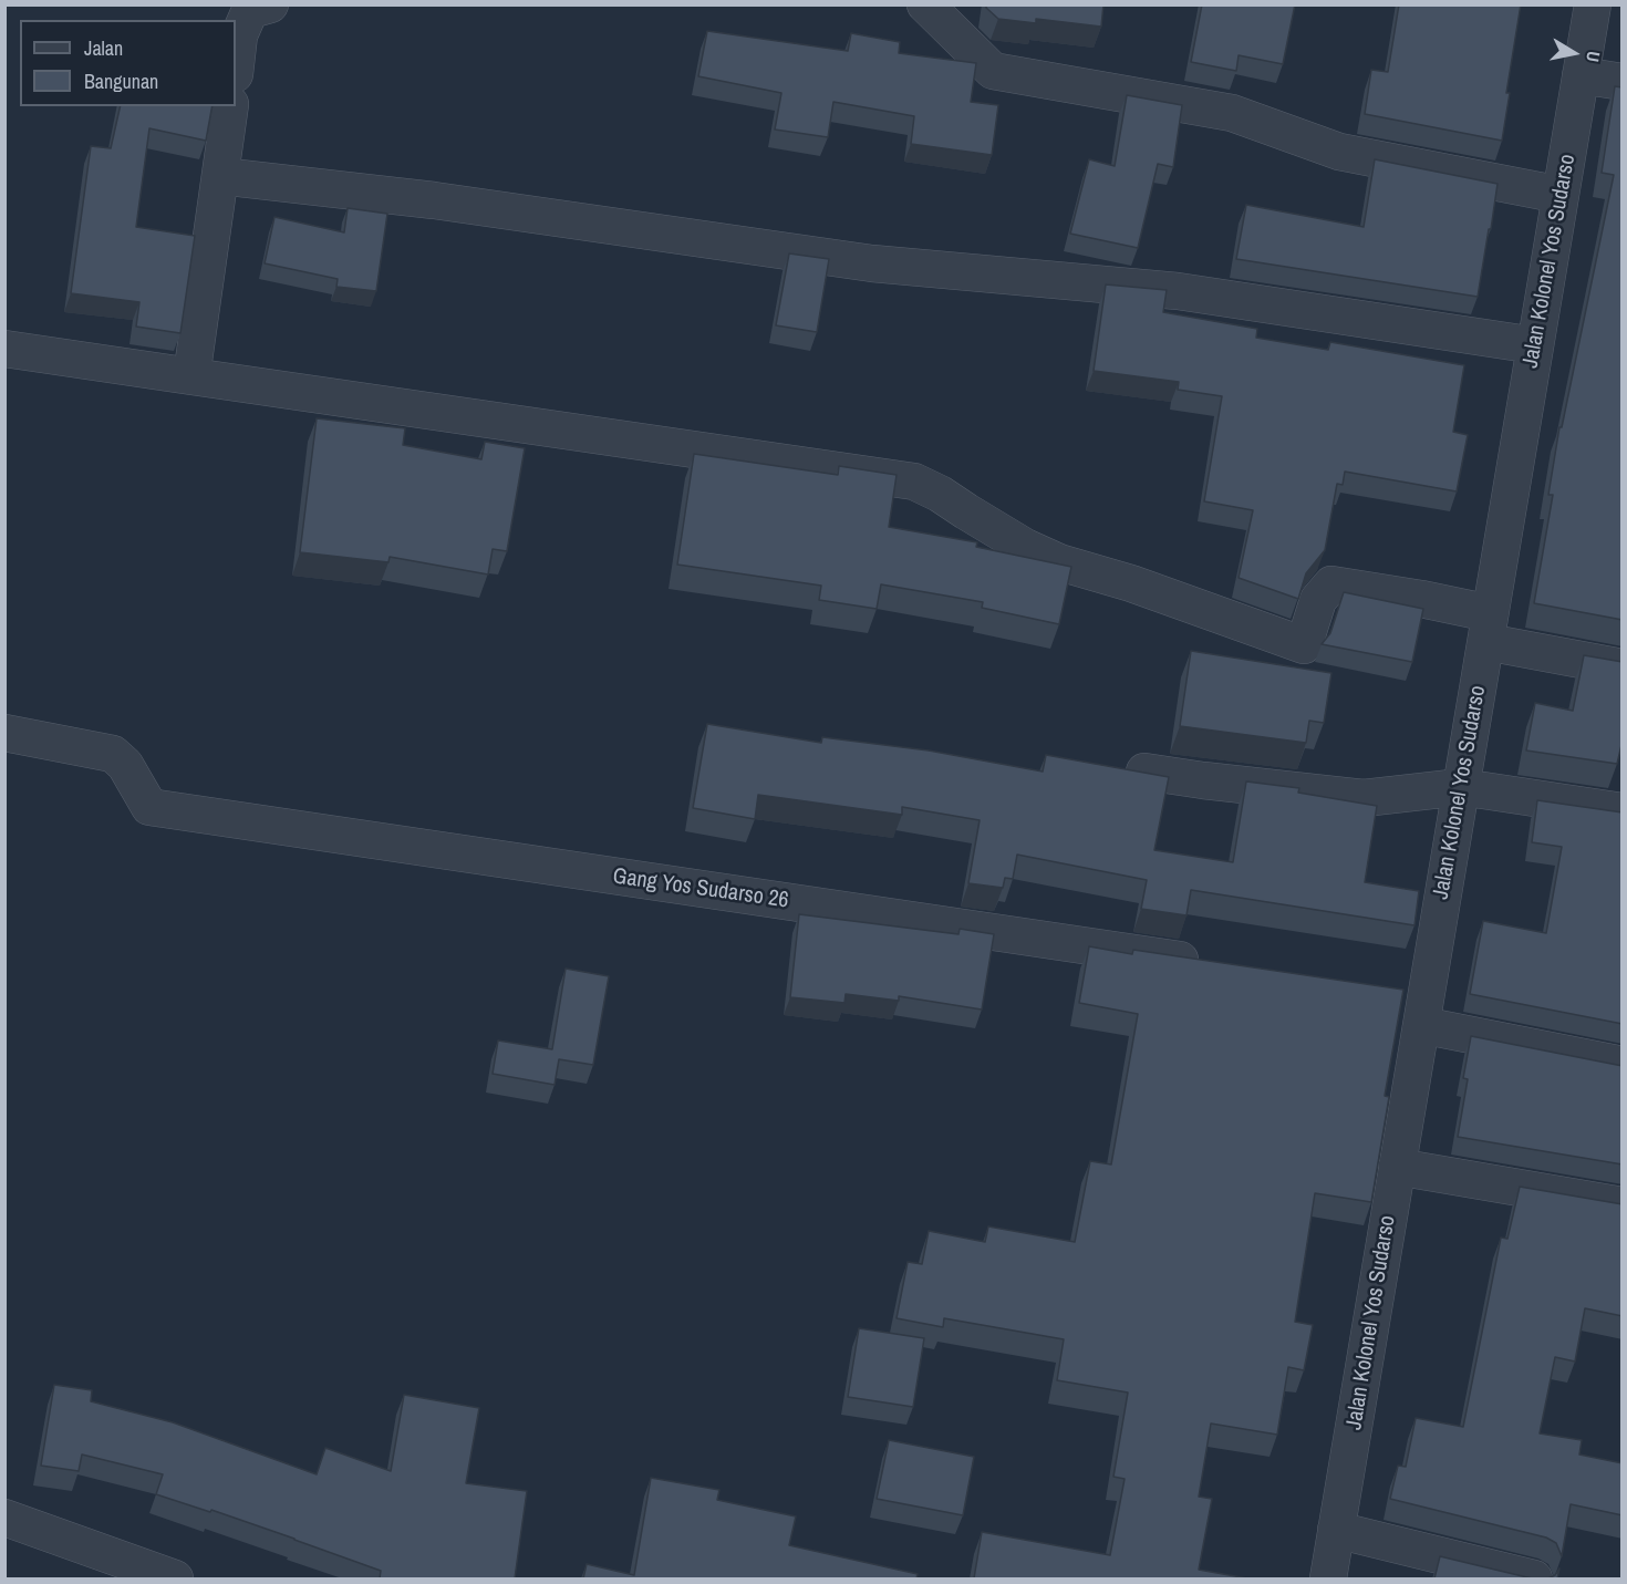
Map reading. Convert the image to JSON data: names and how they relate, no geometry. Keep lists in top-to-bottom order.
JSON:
{
  "streets": {
    "street": ["Jalan Kolonel Yos Sudarso", "Gang Yos Sudarso 26"]
  },
  "legend": ["Jalan", "Bangunan"],
  "north": "right"
}
